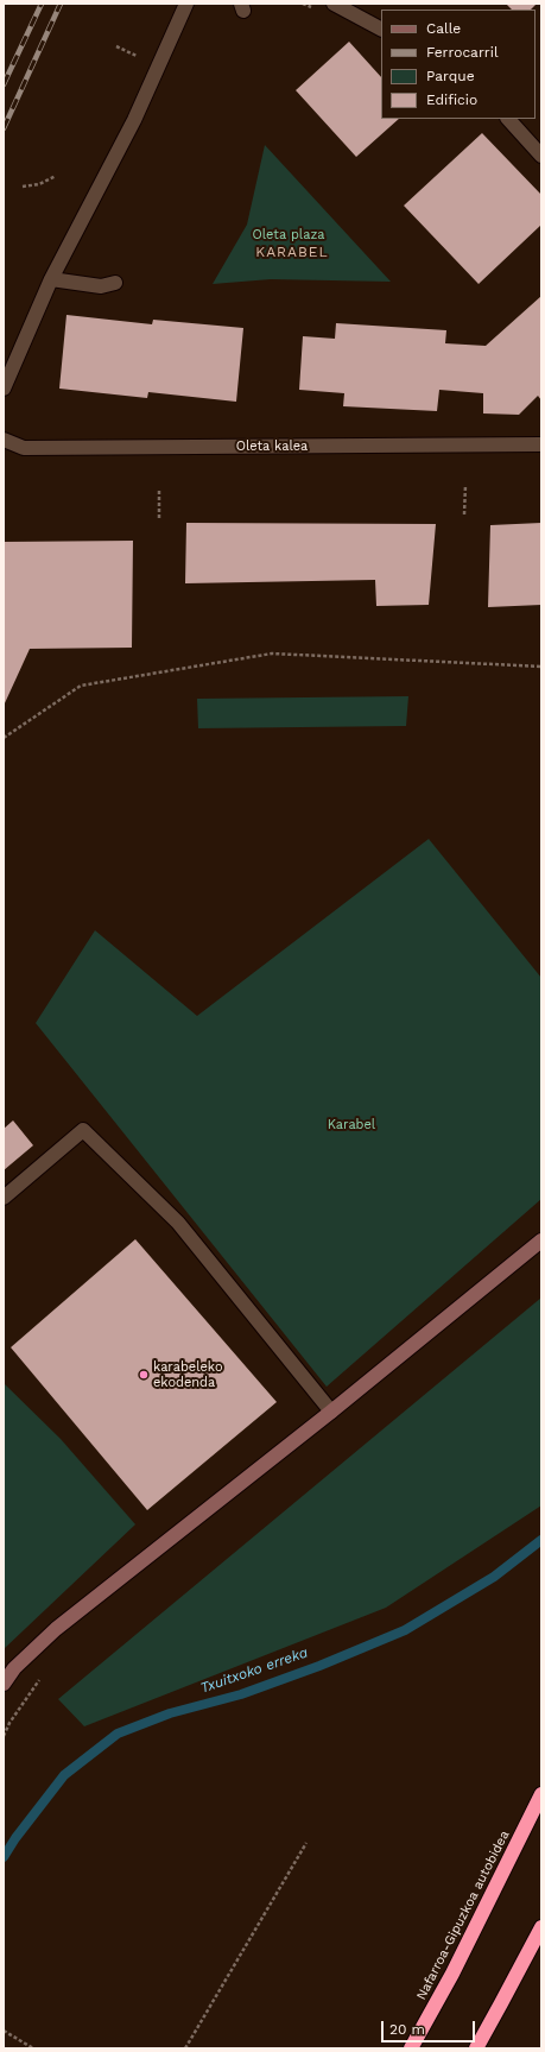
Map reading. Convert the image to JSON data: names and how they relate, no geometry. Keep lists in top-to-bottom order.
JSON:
{
  "streets": {
    "highway": ["Nafarroa-Gipuzkoa autobidea"],
    "street": ["Oleta kalea"]
  },
  "districts": ["KARABEL"],
  "water": ["Txuitxoko erreka"],
  "parks": ["Oleta plaza", "Karabel"],
  "places": ["karabeleko ekodenda"],
  "legend": [
    "Calle",
    "Ferrocarril",
    "Parque",
    "Edificio"
  ],
  "scale_bar": "20 m"
}
